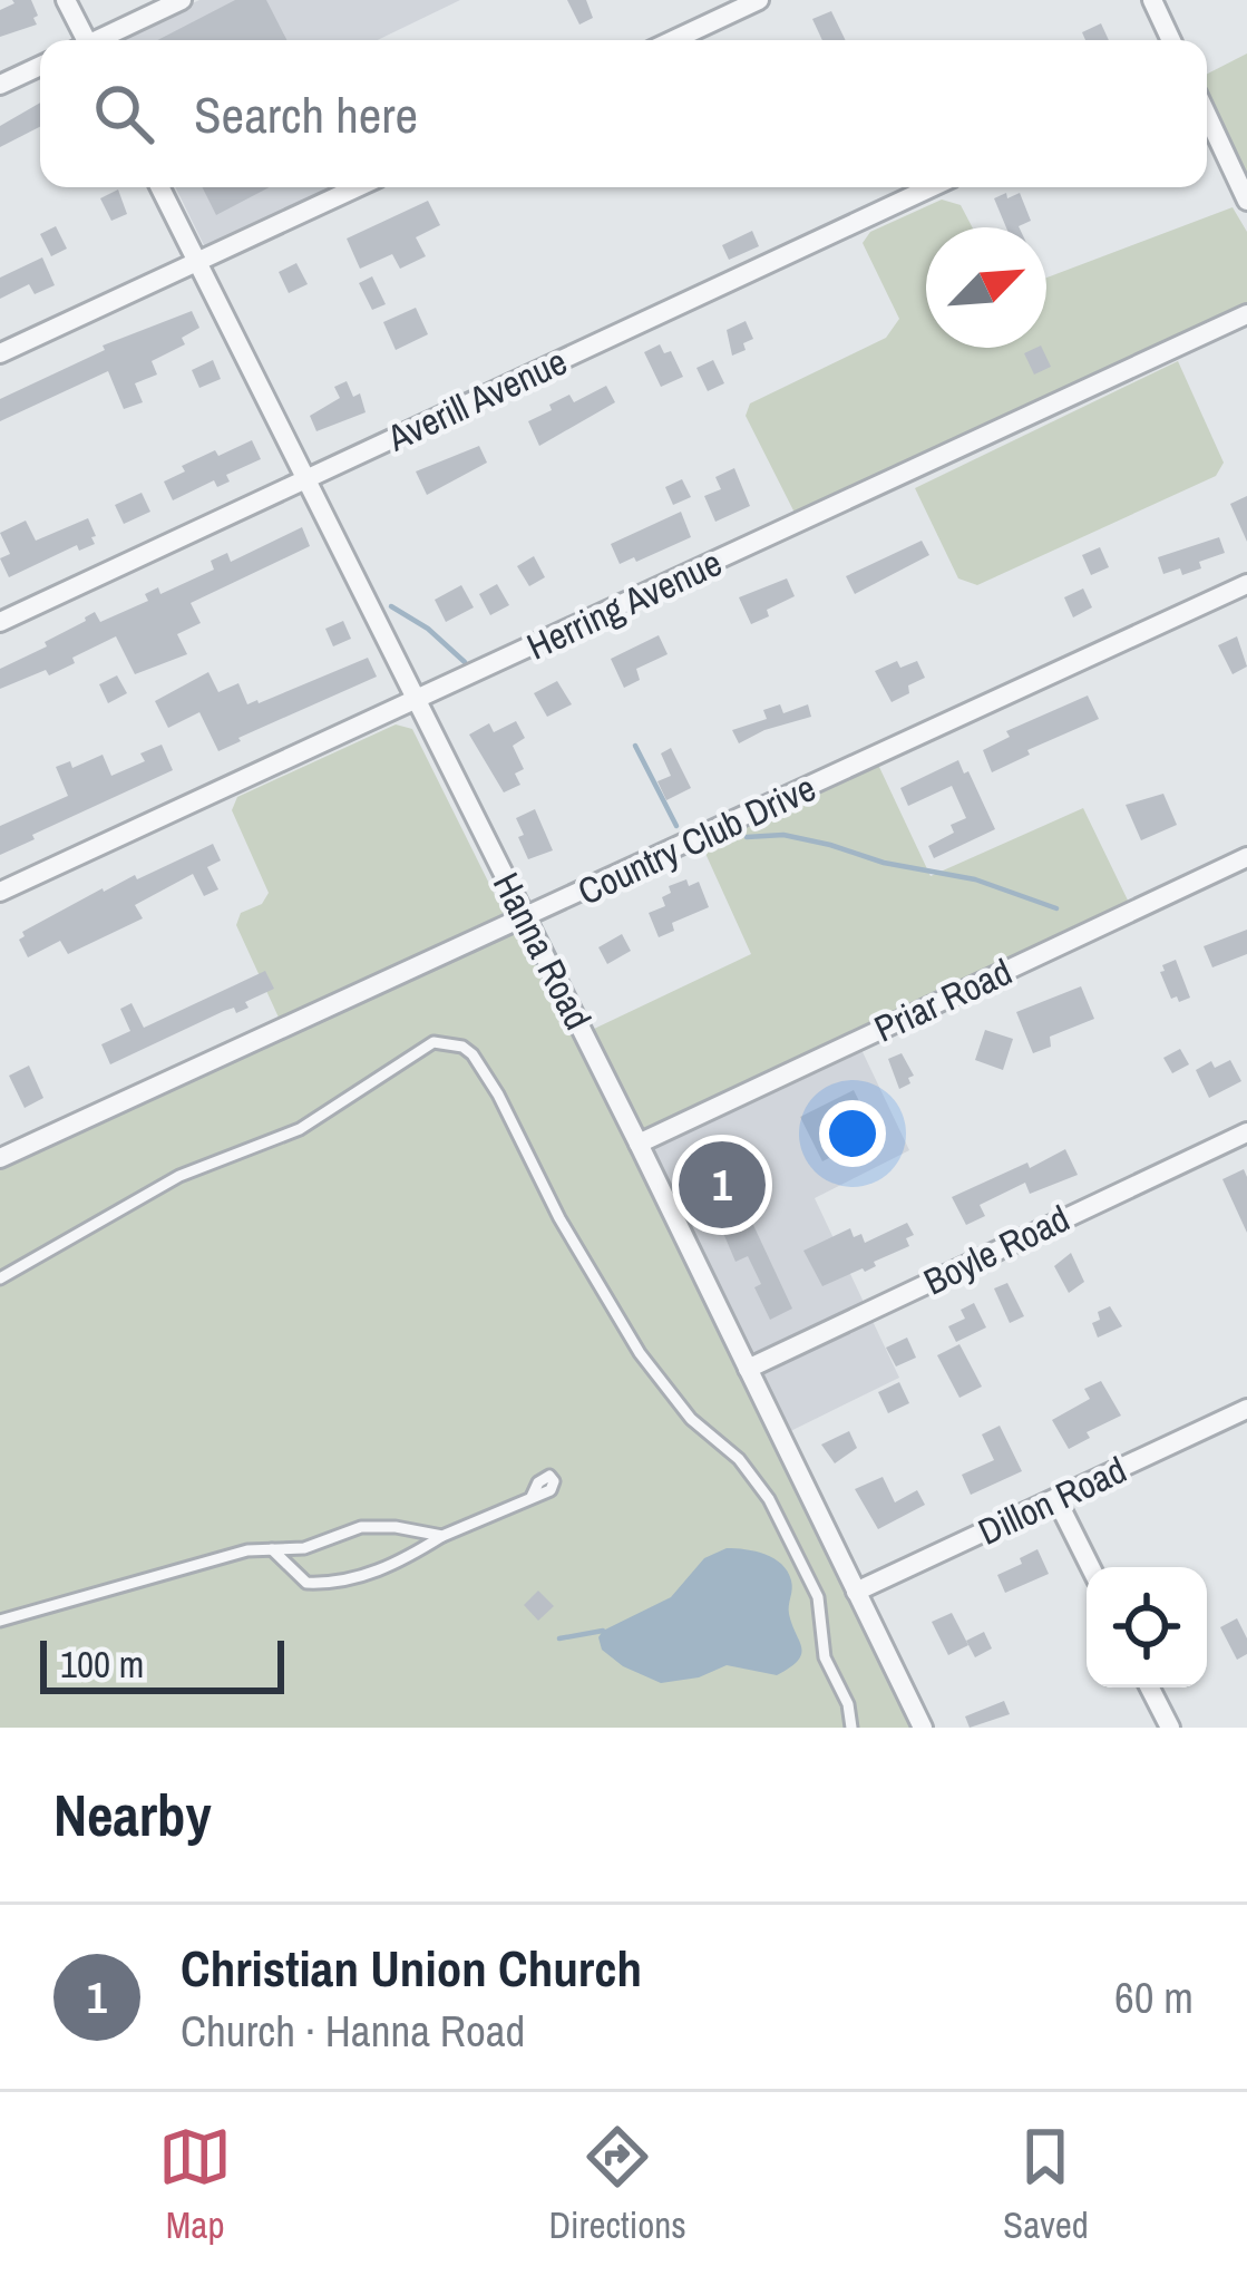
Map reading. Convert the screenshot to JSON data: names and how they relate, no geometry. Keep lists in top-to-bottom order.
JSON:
{
  "streets": {
    "street": [
      "Averill Avenue",
      "Herring Avenue",
      "Country Club Drive",
      "Hanna Road",
      "Priar Road",
      "Boyle Road",
      "Dillon Road"
    ]
  },
  "crossings": [
    ["Averill Avenue", "Hanna Road"],
    ["Herring Avenue", "Hanna Road"],
    ["Country Club Drive", "Hanna Road"],
    ["Hanna Road", "Priar Road"],
    ["Hanna Road", "Boyle Road"],
    ["Hanna Road", "Dillon Road"]
  ],
  "scale_bar": "100 m",
  "north": "top right",
  "page": {
    "search": "Search here",
    "pins": "1",
    "scale": "100 m",
    "heading": "Nearby",
    "list": [
      {
        "mark": "1",
        "name": "Christian Union Church",
        "note": "Church · Hanna Road",
        "value": "60 m"
      }
    ],
    "nav": ["Map", "Directions", "Saved"]
  }
}
